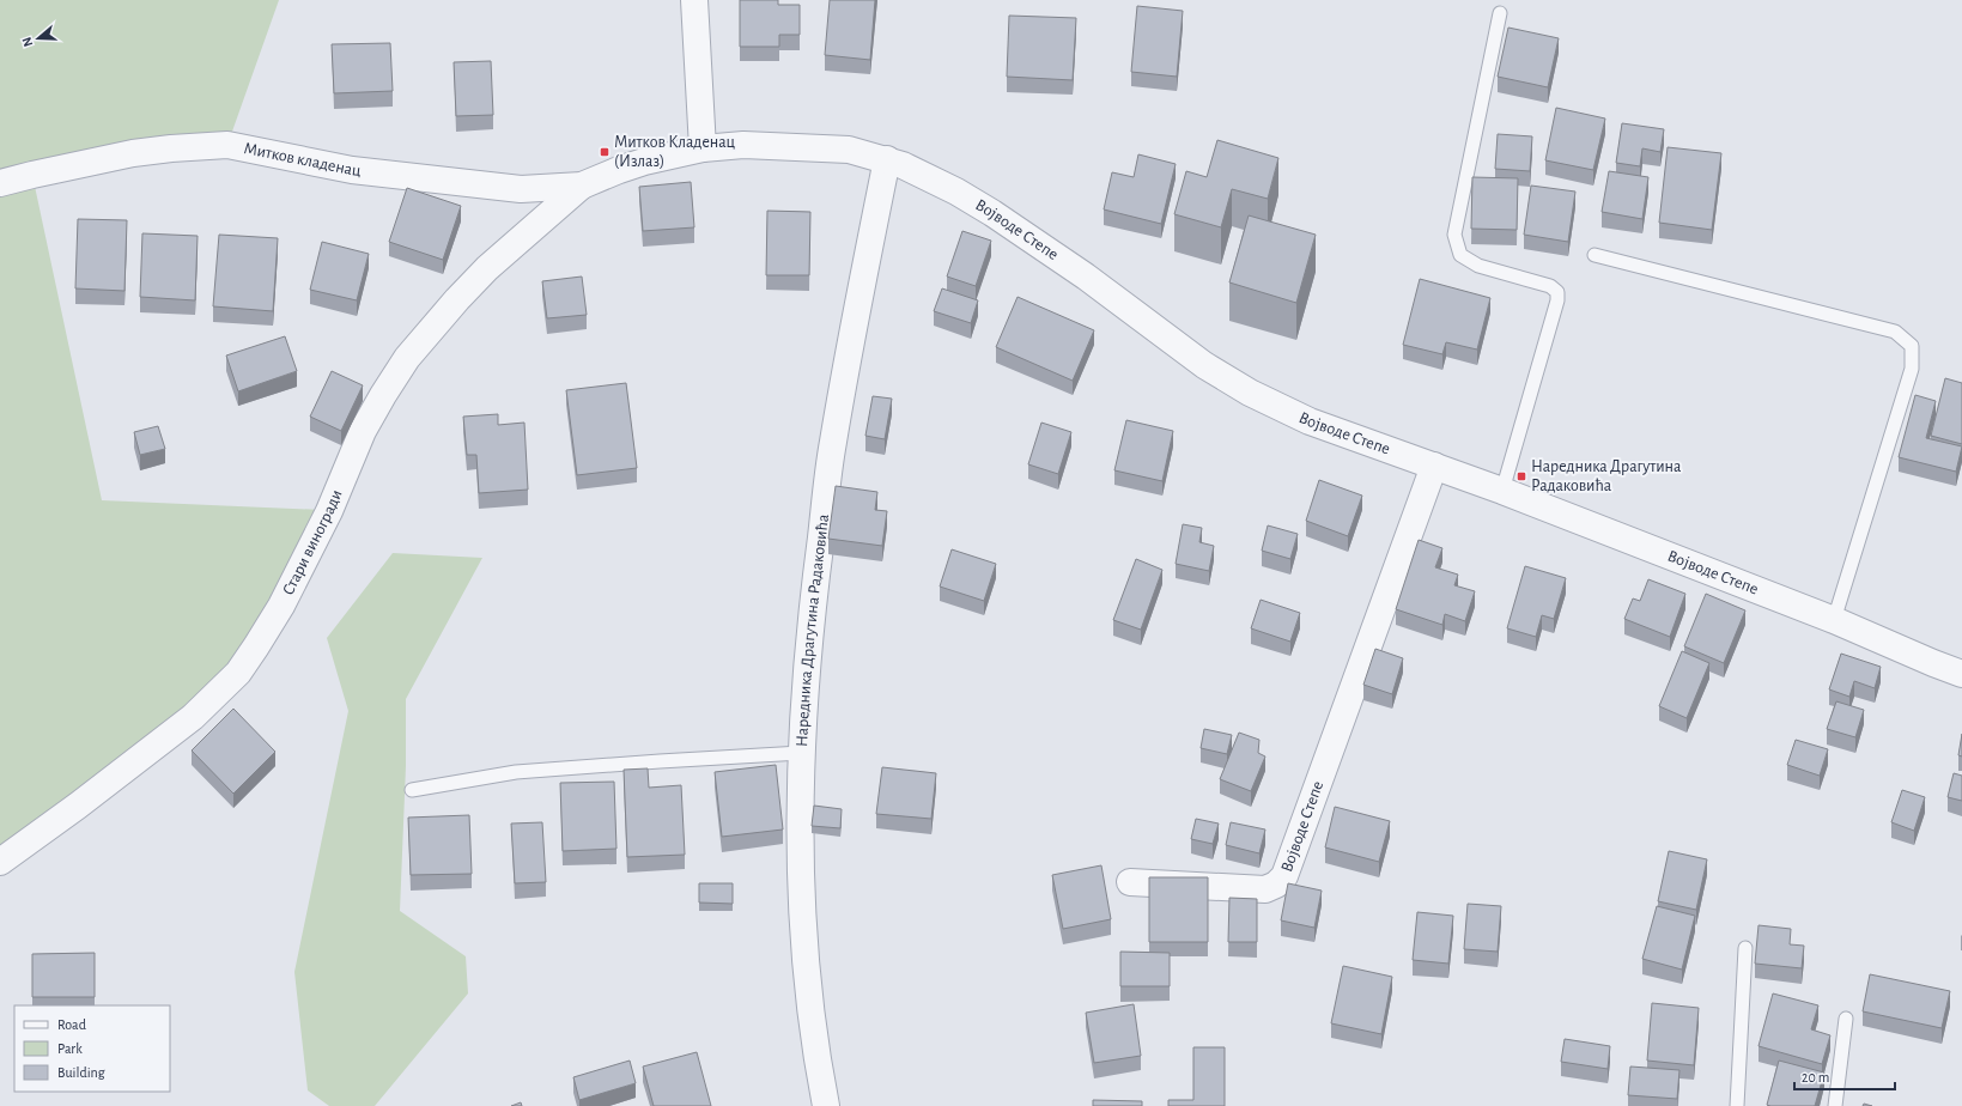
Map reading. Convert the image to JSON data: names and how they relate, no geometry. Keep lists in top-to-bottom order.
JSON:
{
  "streets": {
    "street": [
      "Митков кладенац",
      "Војводе Степе",
      "Стари виногради",
      "Наредника Драгутина Радаковића"
    ]
  },
  "crossings": [
    ["Митков кладенац", "Стари виногради"],
    ["Војводе Степе", "Стари виногради"],
    ["Војводе Степе", "Наредника Драгутина Радаковића"]
  ],
  "places": {
    "transit": ["Митков Кладенац (Излаз)", "Наредника Драгутина Радаковића"]
  },
  "legend": ["Road", "Park", "Building"],
  "scale_bar": "20 m",
  "north": "left"
}
